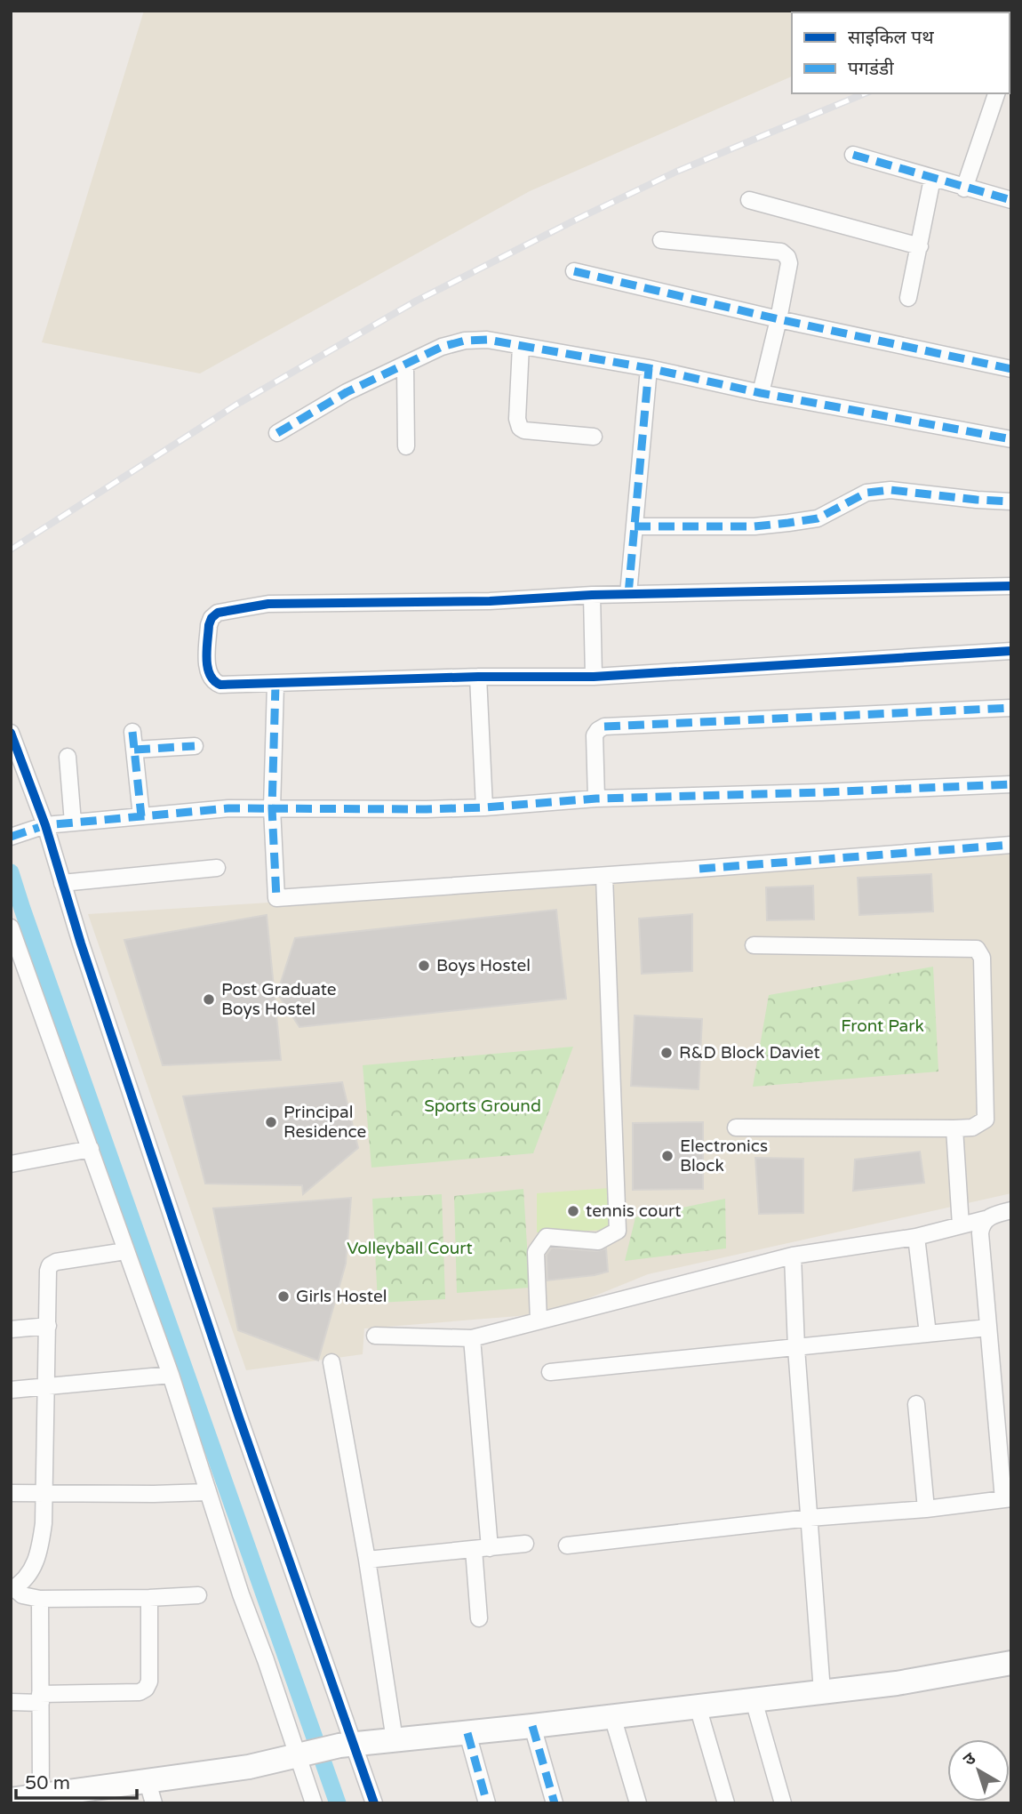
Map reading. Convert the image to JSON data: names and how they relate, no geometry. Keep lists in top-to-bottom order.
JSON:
{
  "parks": ["Front Park", "Sports Ground", "Volleyball Court"],
  "places": [
    "Boys Hostel",
    "Post Graduate Boys Hostel",
    "R&D Block Daviet",
    "Principal Residence",
    "Electronics Block",
    "tennis court",
    "Girls Hostel"
  ],
  "legend": ["साइकिल पथ", "पगडंडी"],
  "scale_bar": "50 m",
  "north": "top left"
}
